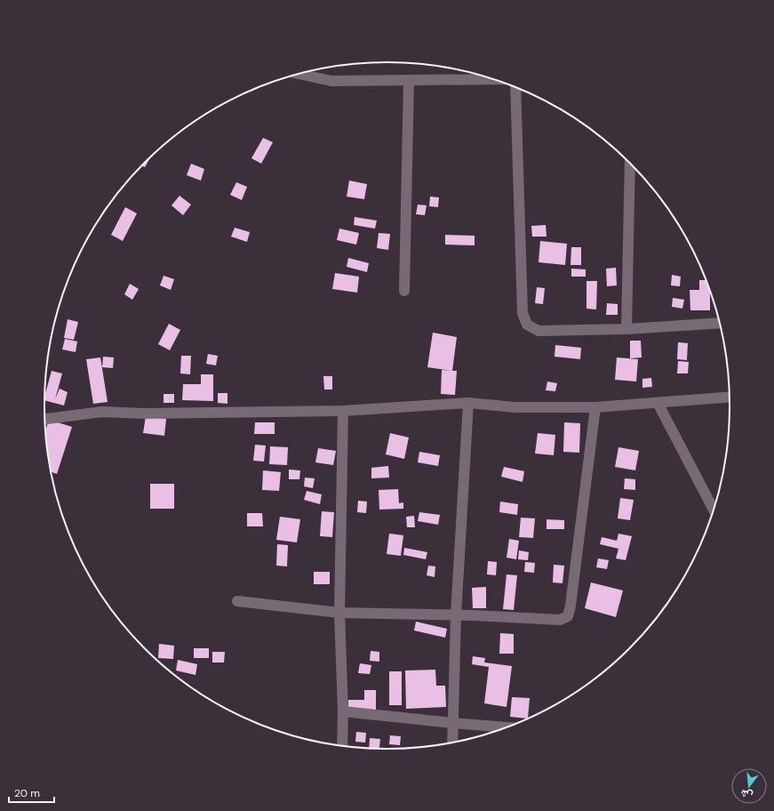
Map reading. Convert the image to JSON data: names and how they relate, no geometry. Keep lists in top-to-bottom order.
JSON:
{
  "scale_bar": "20 m",
  "north": "bottom"
}
